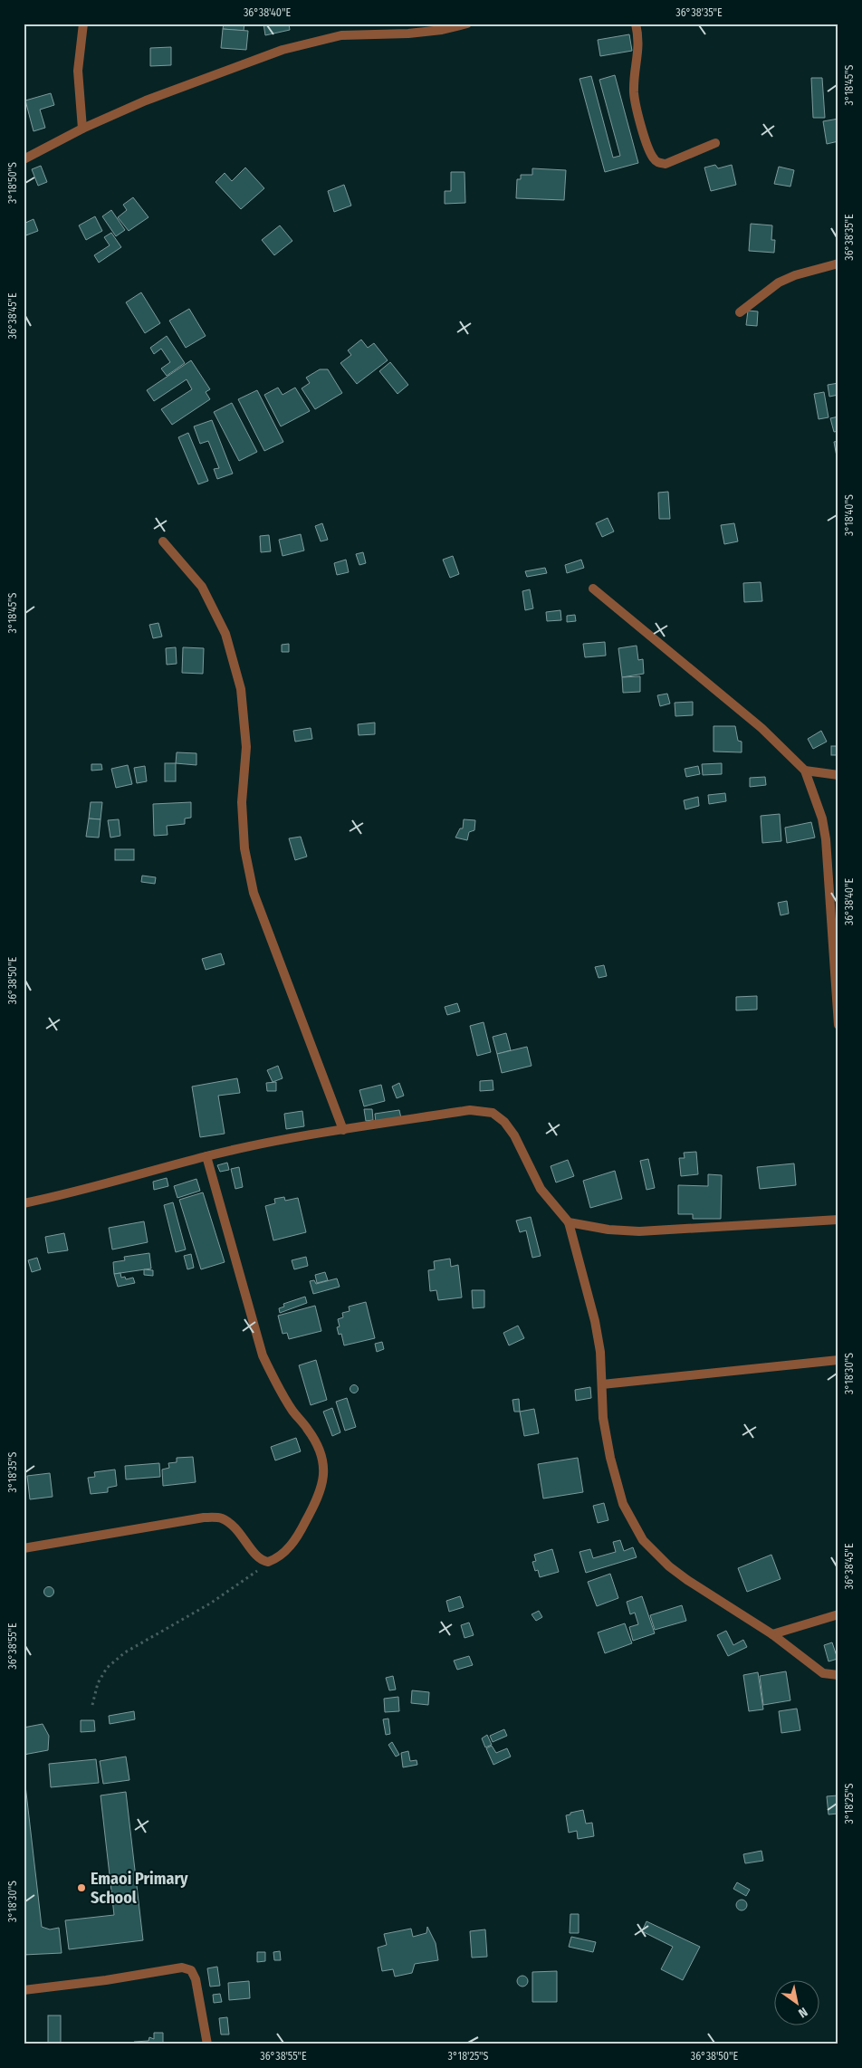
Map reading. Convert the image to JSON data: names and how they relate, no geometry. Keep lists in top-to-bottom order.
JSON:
{
  "places": ["Emaoi Primary School"],
  "north": "bottom right",
  "coordinates": [
    "36°38'40\"E",
    "36°38'35\"E",
    "3°18'45\"S",
    "3°18'50\"S",
    "36°38'45\"E",
    "3°18'40\"S",
    "36°38'50\"E",
    "3°18'30\"S",
    "3°18'35\"S",
    "36°38'55\"E",
    "3°18'25\"S"
  ]
}
